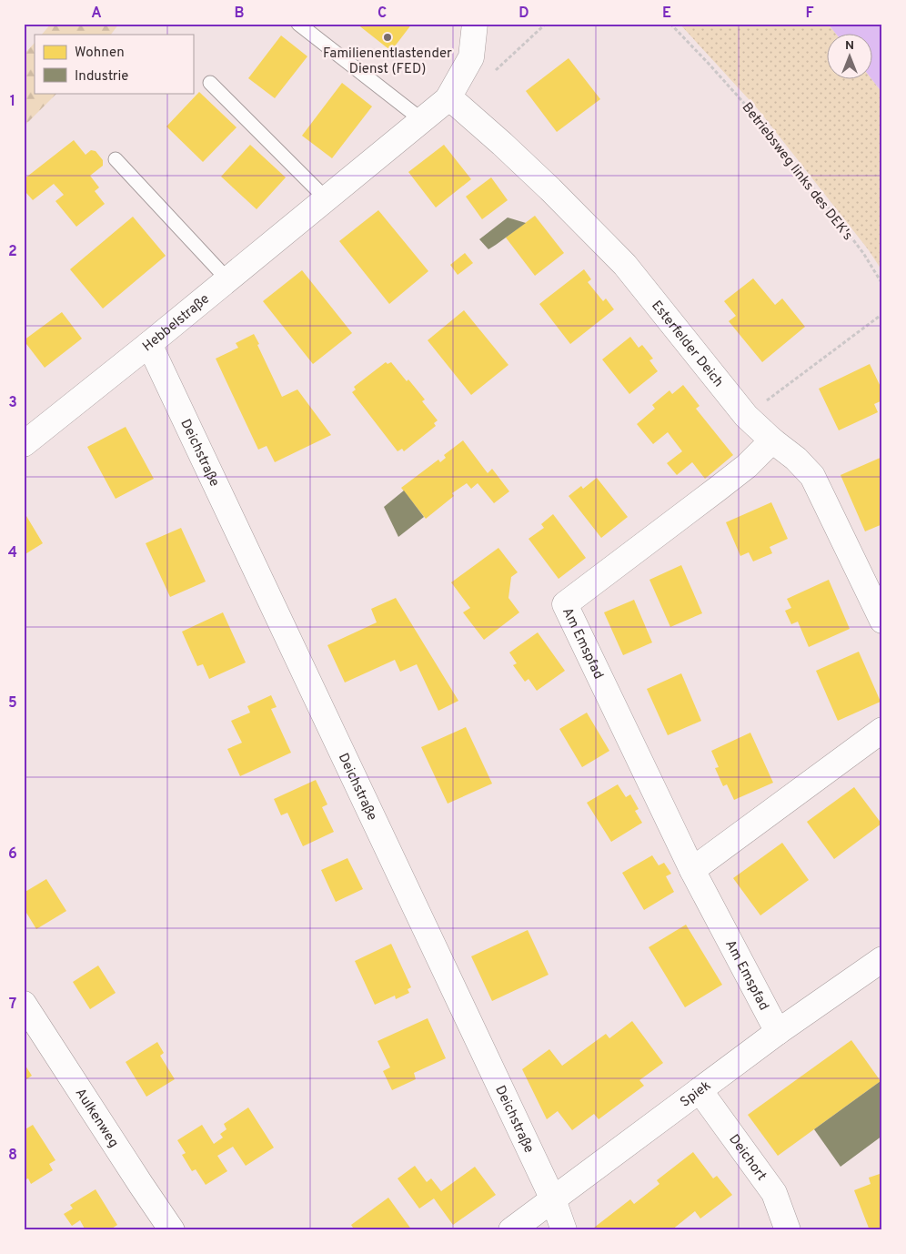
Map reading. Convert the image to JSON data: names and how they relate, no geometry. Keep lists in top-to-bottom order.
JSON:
{
  "streets": {
    "street": [
      "Hebbelstraße",
      "Esterfelder Deich",
      "Deichstraße",
      "Am Emspfad",
      "Spiek",
      "Aulkenweg",
      "Deichort"
    ],
    "path": ["Betriebsweg links des DEK's"]
  },
  "crossings": [
    ["Hebbelstraße", "Esterfelder Deich"],
    ["Hebbelstraße", "Deichstraße"],
    ["Esterfelder Deich", "Am Emspfad"],
    ["Deichstraße", "Spiek"],
    ["Am Emspfad", "Spiek"],
    ["Spiek", "Deichort"]
  ],
  "places": ["Familienentlastender Dienst (FED)"],
  "legend": ["Wohnen", "Industrie"],
  "north": "top",
  "grid": {
    "columns": [
      "A",
      "B",
      "C",
      "D",
      "E",
      "F"
    ],
    "rows": [
      "1",
      "2",
      "3",
      "4",
      "5",
      "6",
      "7",
      "8"
    ]
  }
}
